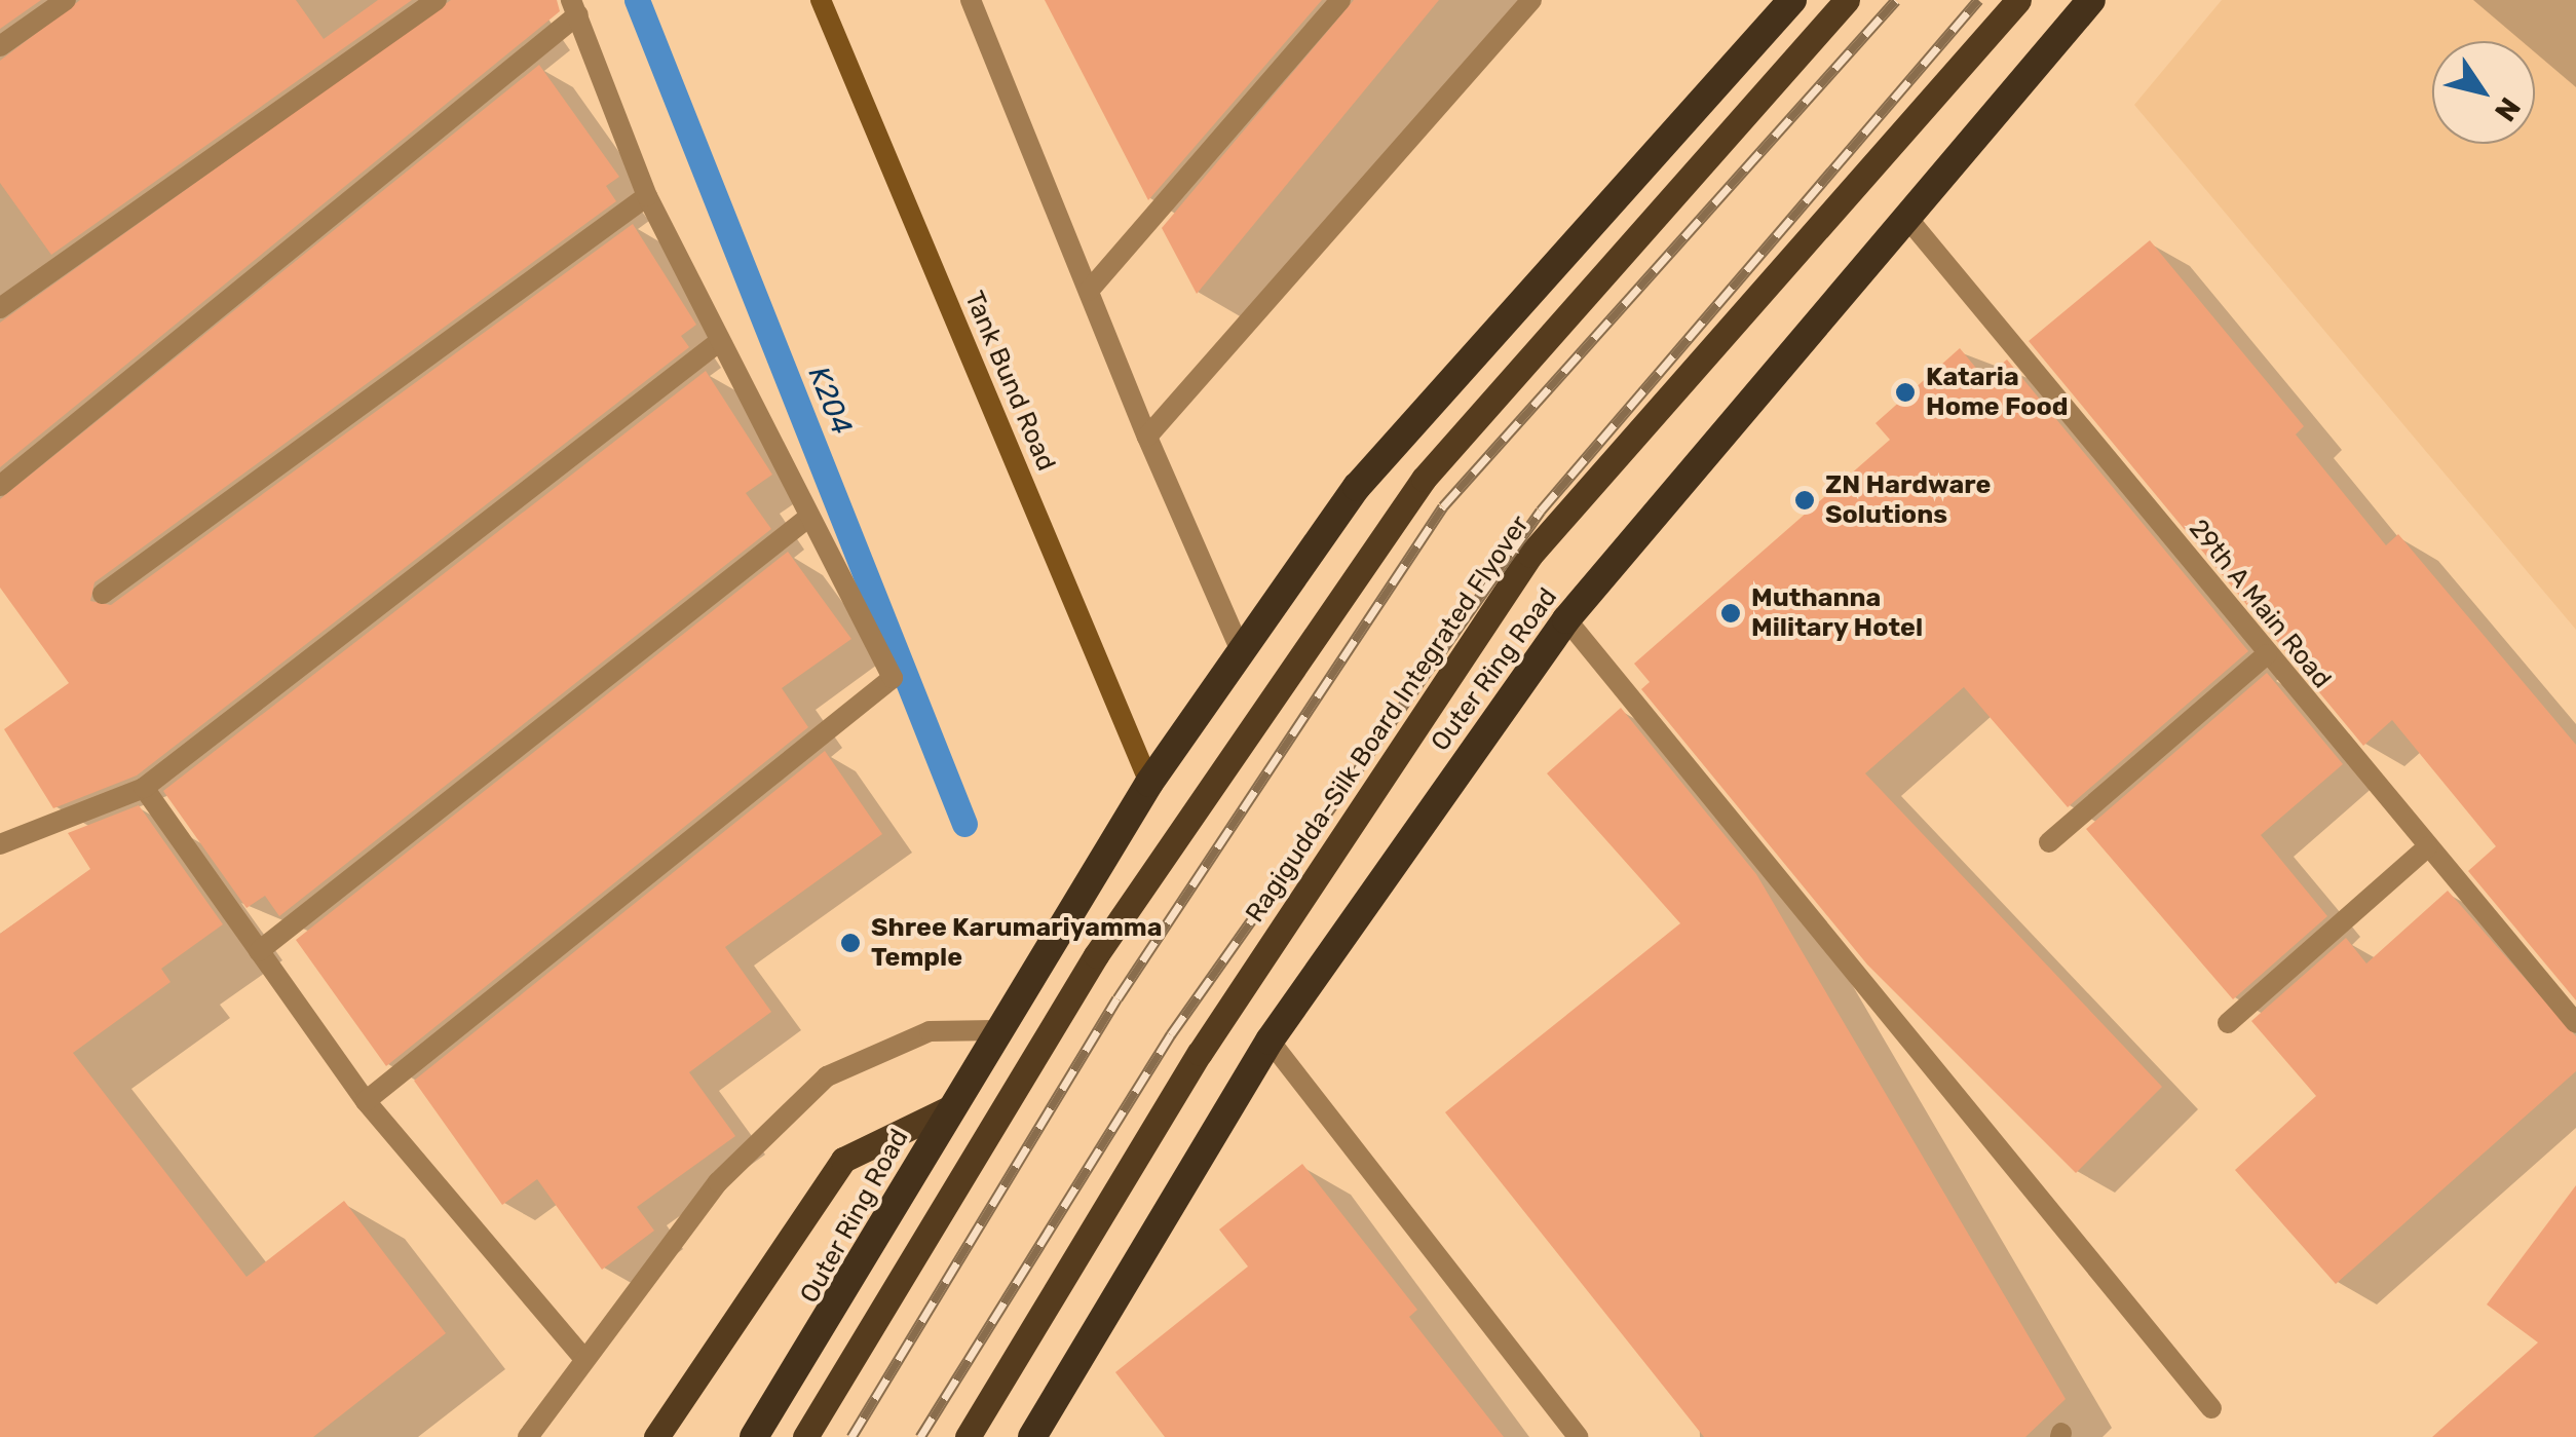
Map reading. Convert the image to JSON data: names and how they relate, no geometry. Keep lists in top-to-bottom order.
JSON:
{
  "streets": {
    "highway": ["Outer Ring Road"],
    "main road": ["Tank Bund Road", "Ragigudda-Silk Board Integrated Flyover"],
    "street": ["29th A Main Road"]
  },
  "crossings": [
    ["Tank Bund Road", "Outer Ring Road"],
    ["29th A Main Road", "Outer Ring Road"]
  ],
  "water": ["K204"],
  "places": [
    "Kataria Home Food",
    "ZN Hardware Solutions",
    "Muthanna Military Hotel",
    "Shree Karumariyamma Temple"
  ],
  "north": "bottom right"
}
